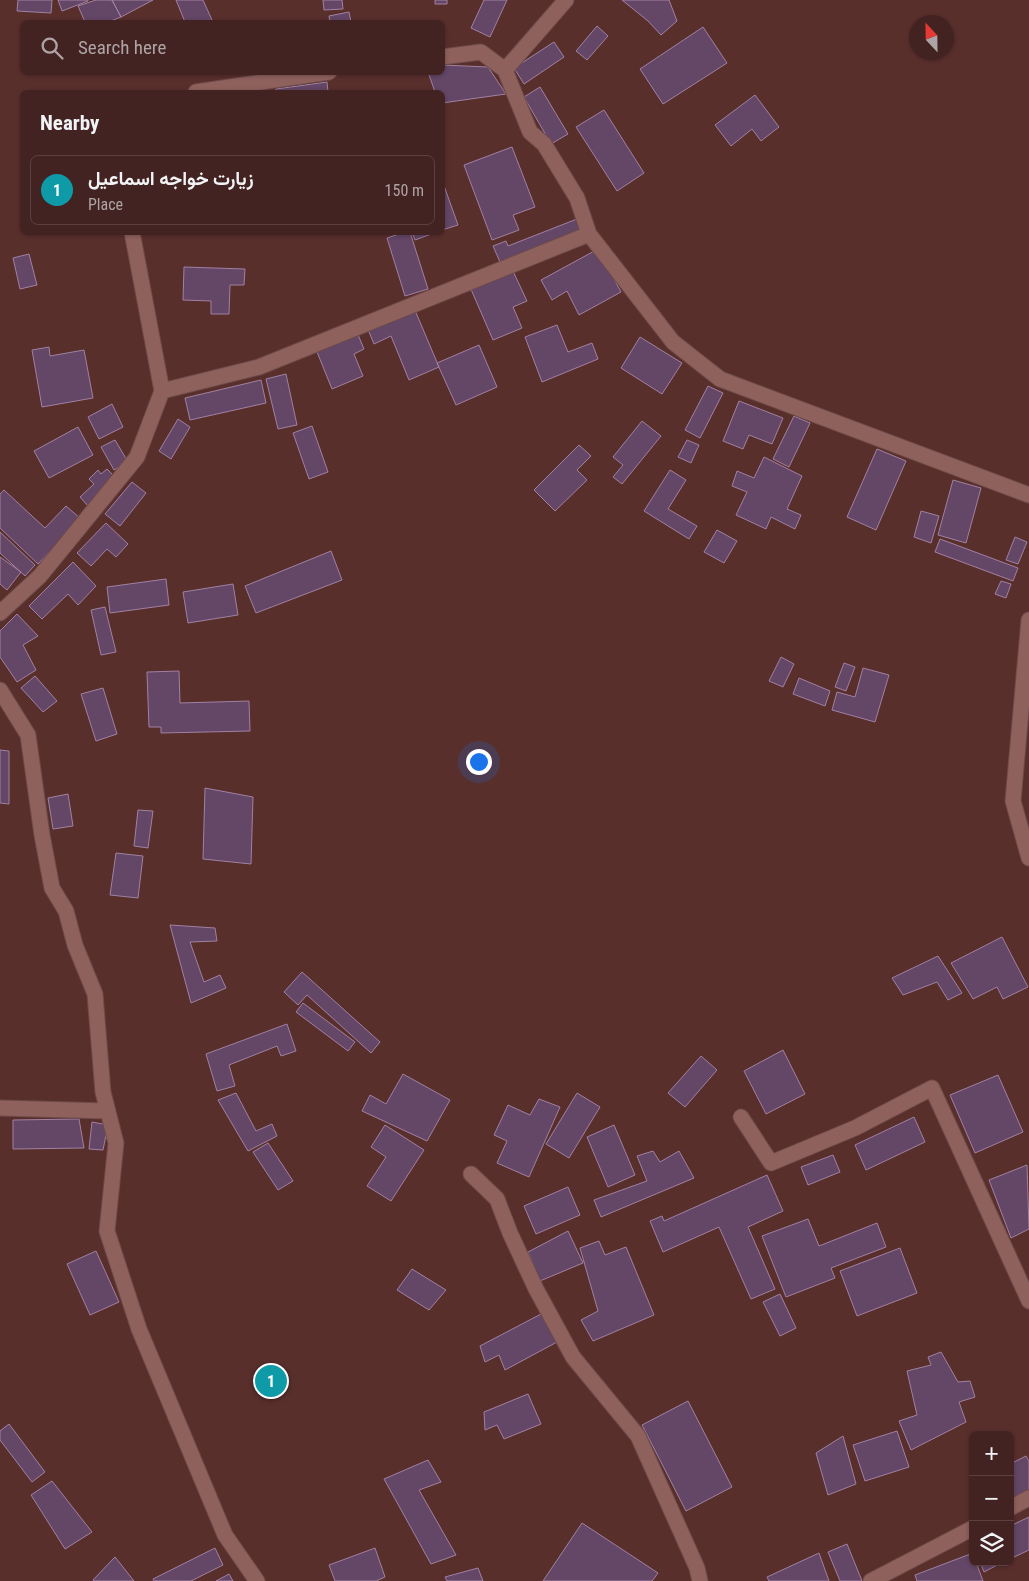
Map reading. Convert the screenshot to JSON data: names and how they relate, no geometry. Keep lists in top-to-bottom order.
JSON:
{
  "north": "top",
  "page": {
    "search": "Search here",
    "heading": "Nearby",
    "list": [
      {
        "mark": "1",
        "name": "زیارت خواجه اسماعیل",
        "note": "Place",
        "value": "150 m"
      }
    ],
    "pins": "1",
    "map_buttons": ["+", "−"]
  }
}
